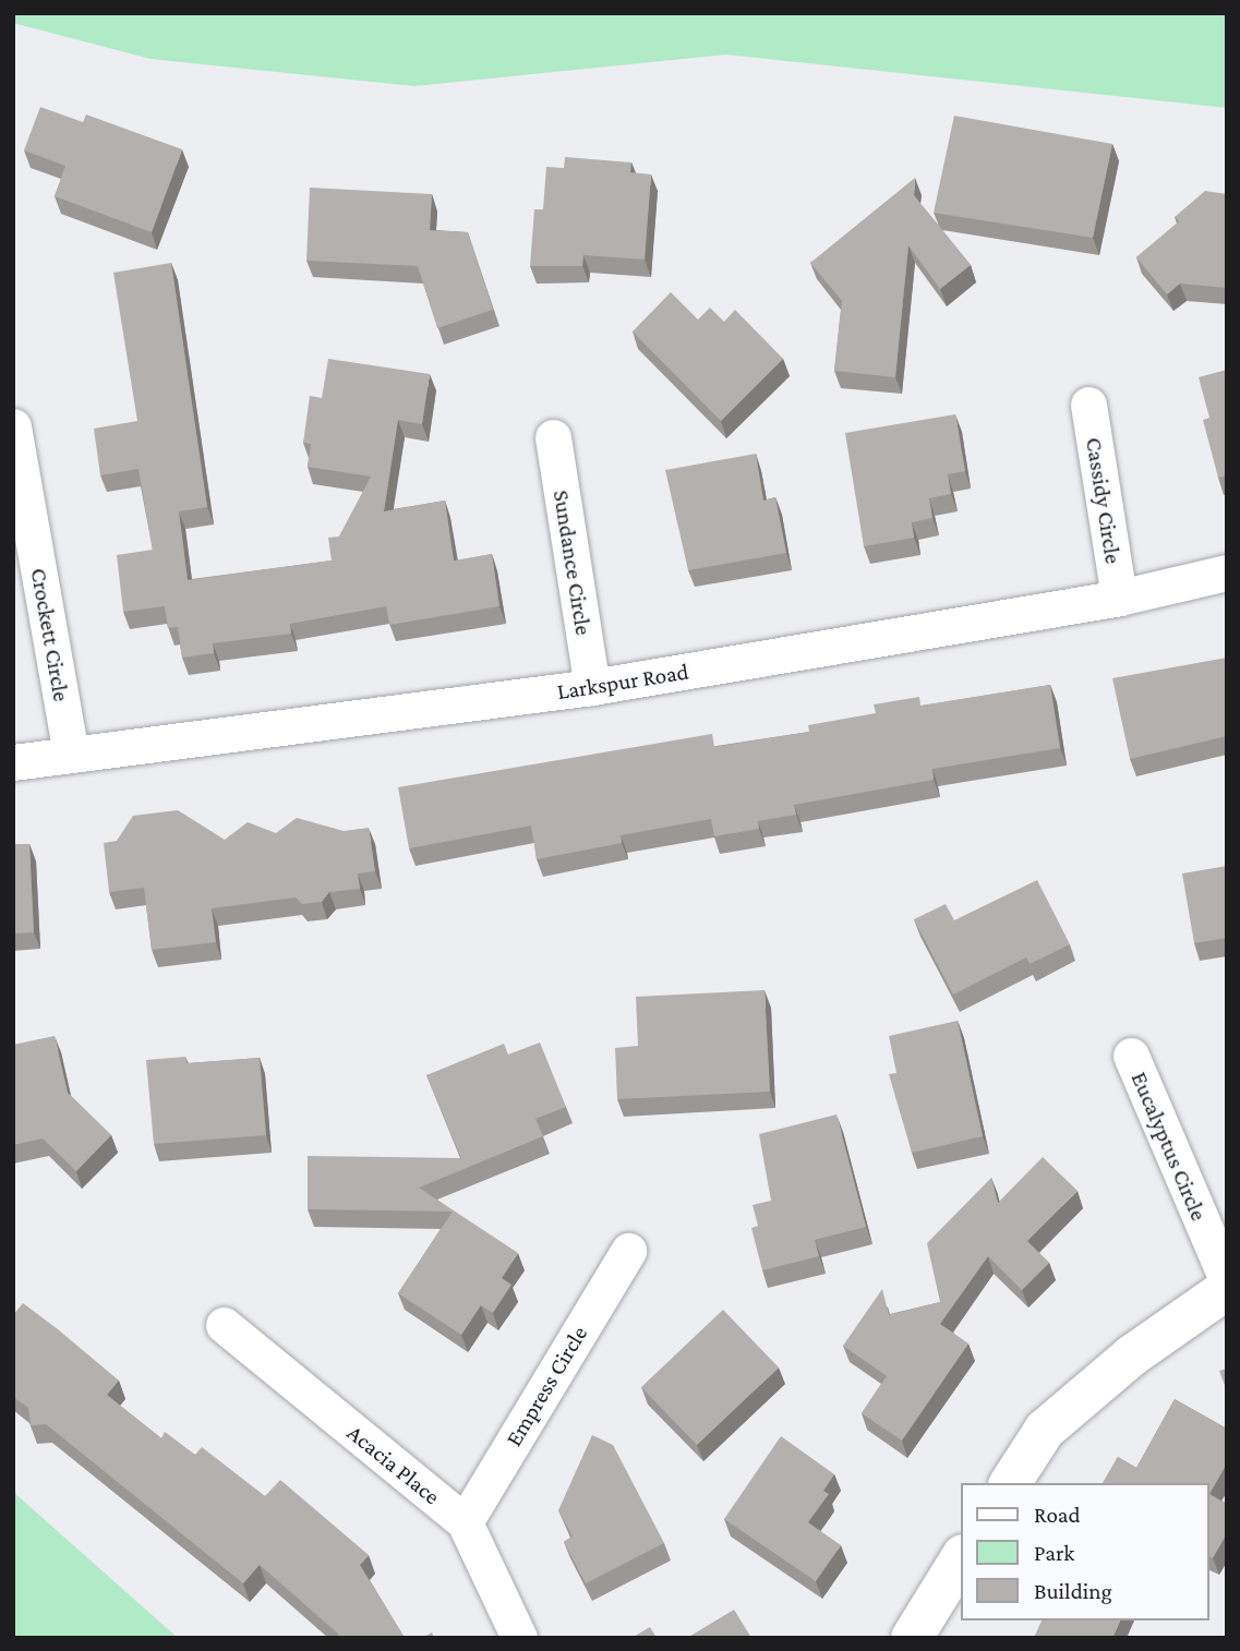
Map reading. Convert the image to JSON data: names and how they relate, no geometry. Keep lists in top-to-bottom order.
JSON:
{
  "streets": {
    "street": [
      "Cassidy Circle",
      "Sundance Circle",
      "Crockett Circle",
      "Larkspur Road",
      "Eucalyptus Circle",
      "Empress Circle",
      "Acacia Place"
    ]
  },
  "crossings": [
    ["Cassidy Circle", "Larkspur Road"],
    ["Sundance Circle", "Larkspur Road"],
    ["Crockett Circle", "Larkspur Road"],
    ["Empress Circle", "Acacia Place"]
  ],
  "legend": ["Road", "Park", "Building"]
}
